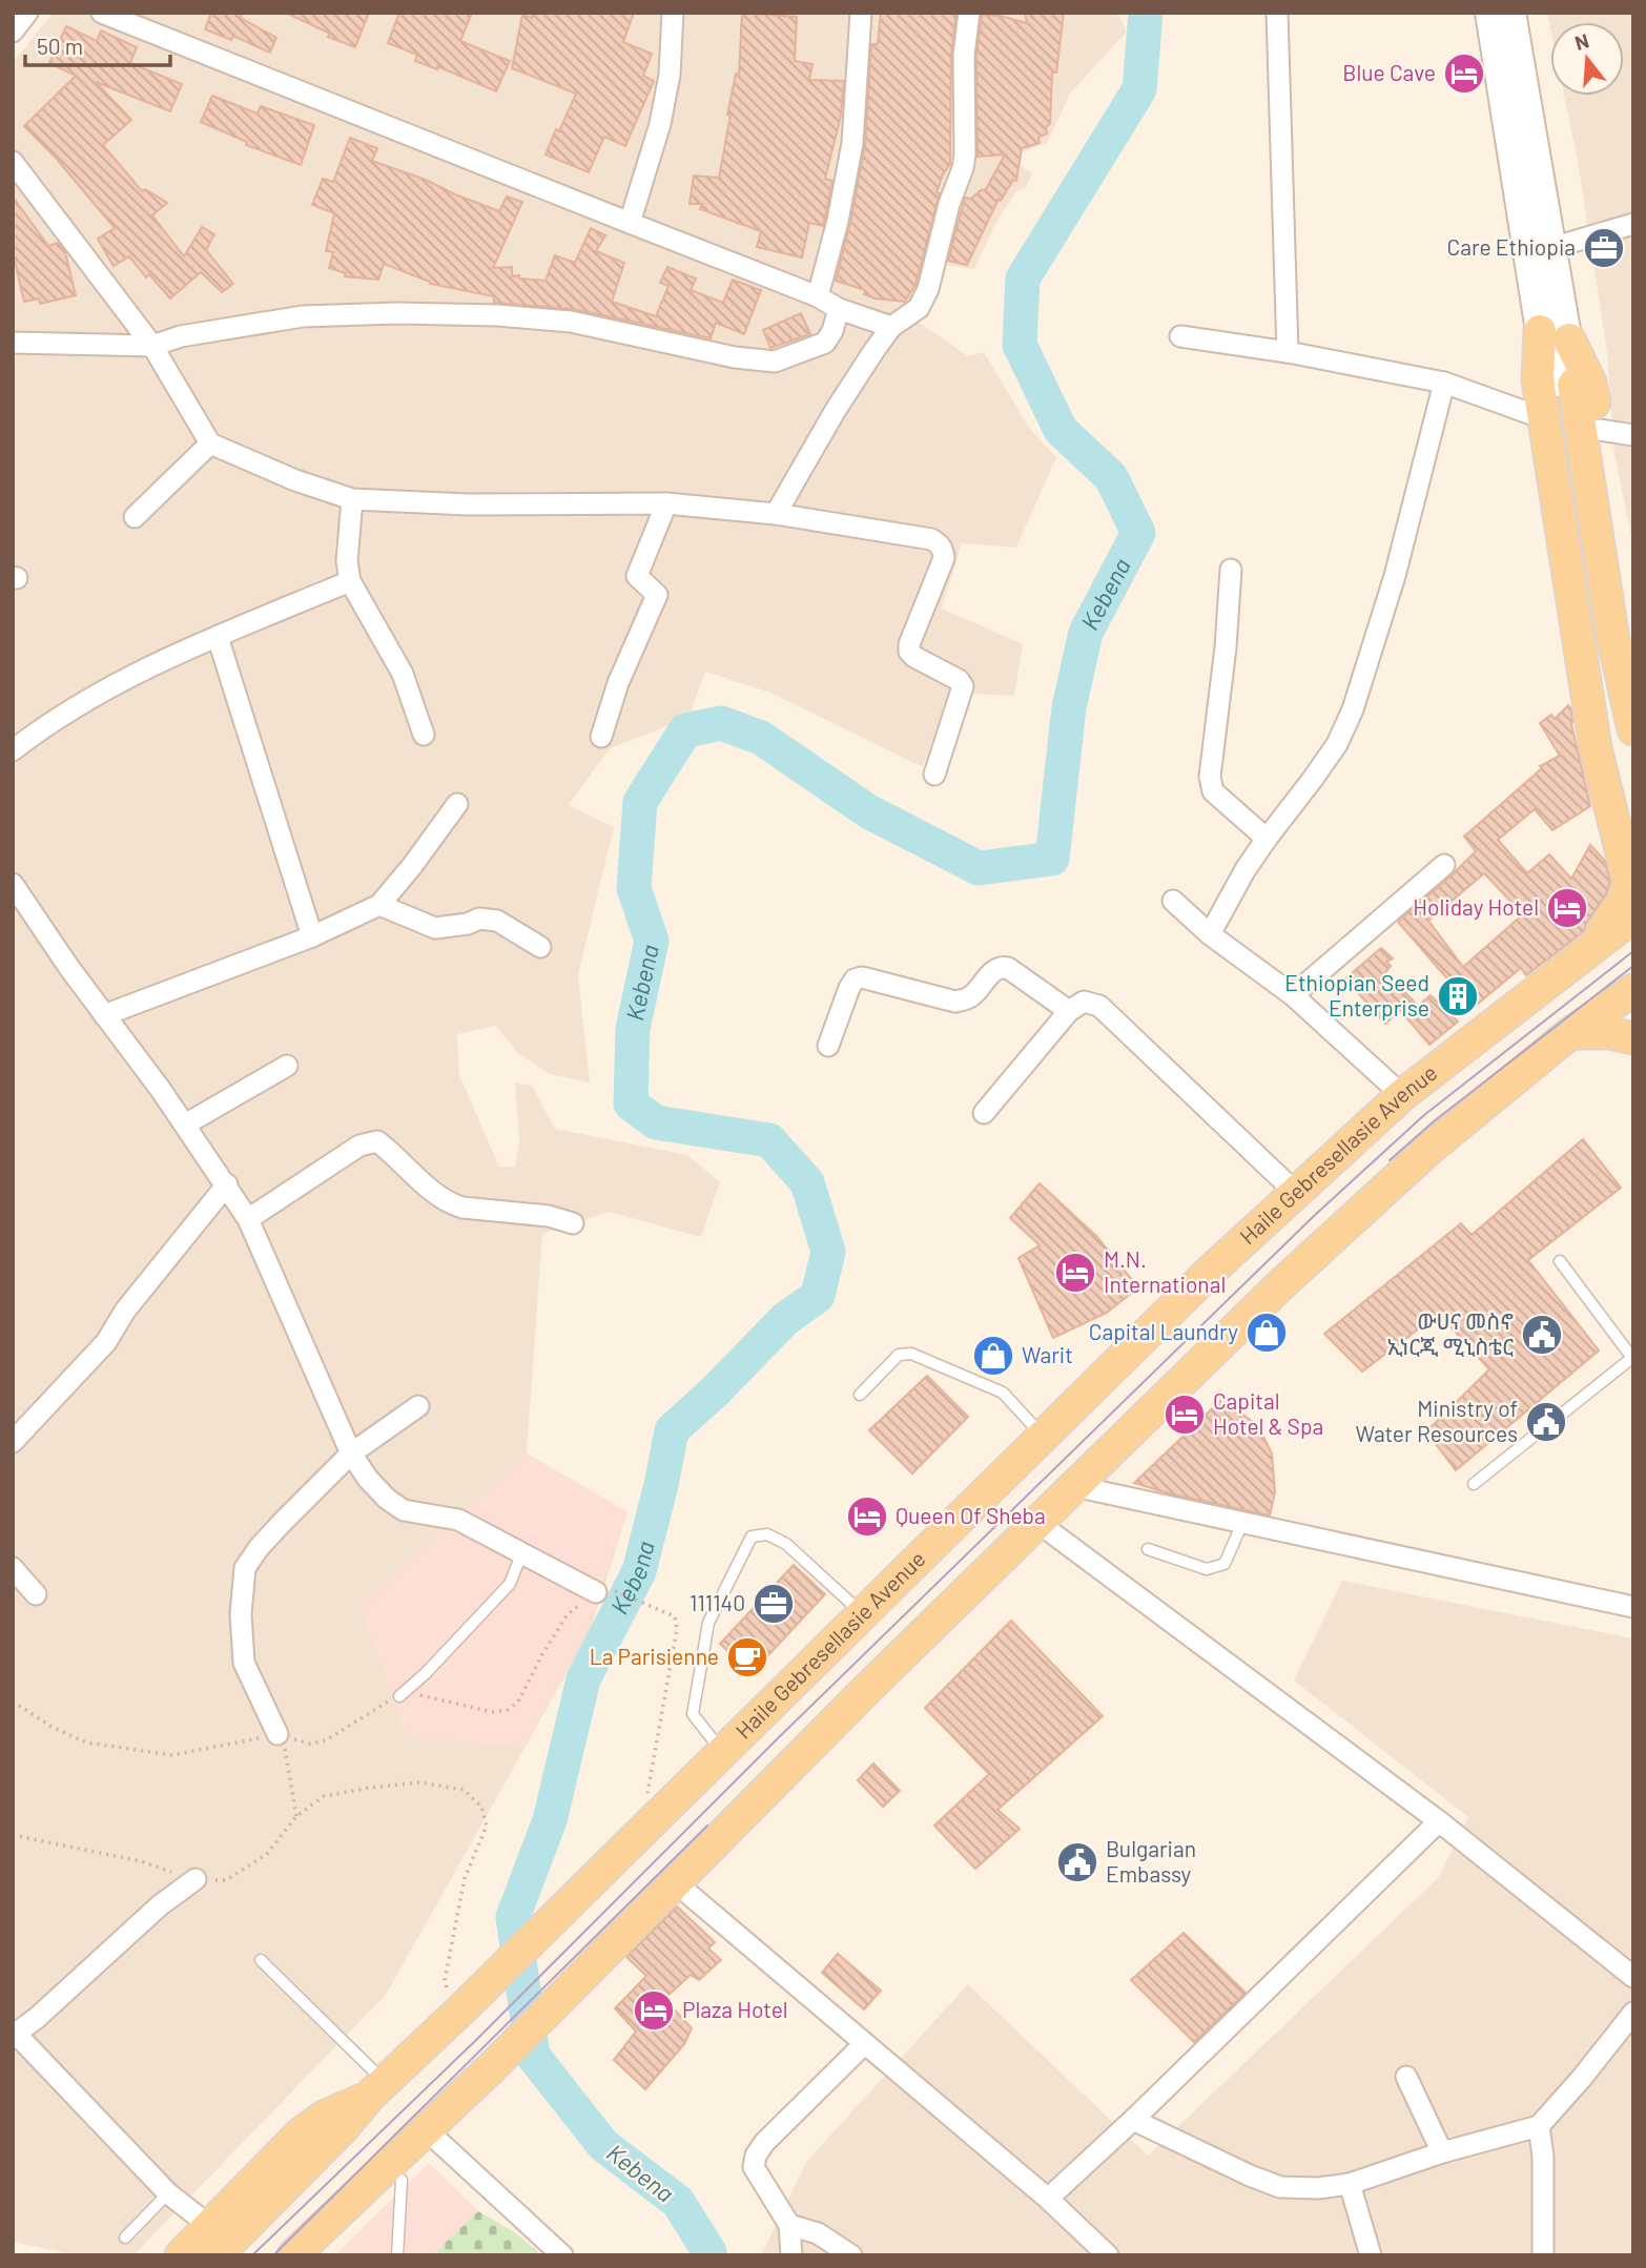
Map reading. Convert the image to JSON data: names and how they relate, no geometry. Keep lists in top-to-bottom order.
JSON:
{
  "streets": {
    "main road": ["Haile Gebresellasie Avenue"]
  },
  "water": ["Kebena"],
  "places": {
    "hotel": [
      "Blue Cave",
      "Holiday Hotel",
      "M.N. International",
      "Capital Hotel & Spa",
      "Queen Of Sheba",
      "Plaza Hotel"
    ],
    "office": ["Care Ethiopia", "111140"],
    "building": ["Ethiopian Seed Enterprise"],
    "shop": ["Capital Laundry", "Warit"],
    "public building": ["ውሀና መስኖ ኢነርጂ ሚኒስቴር", "Ministry of Water Resources", "Bulgarian Embassy"],
    "cafe": ["La Parisienne"]
  },
  "scale_bar": "50 m",
  "north": "top"
}
